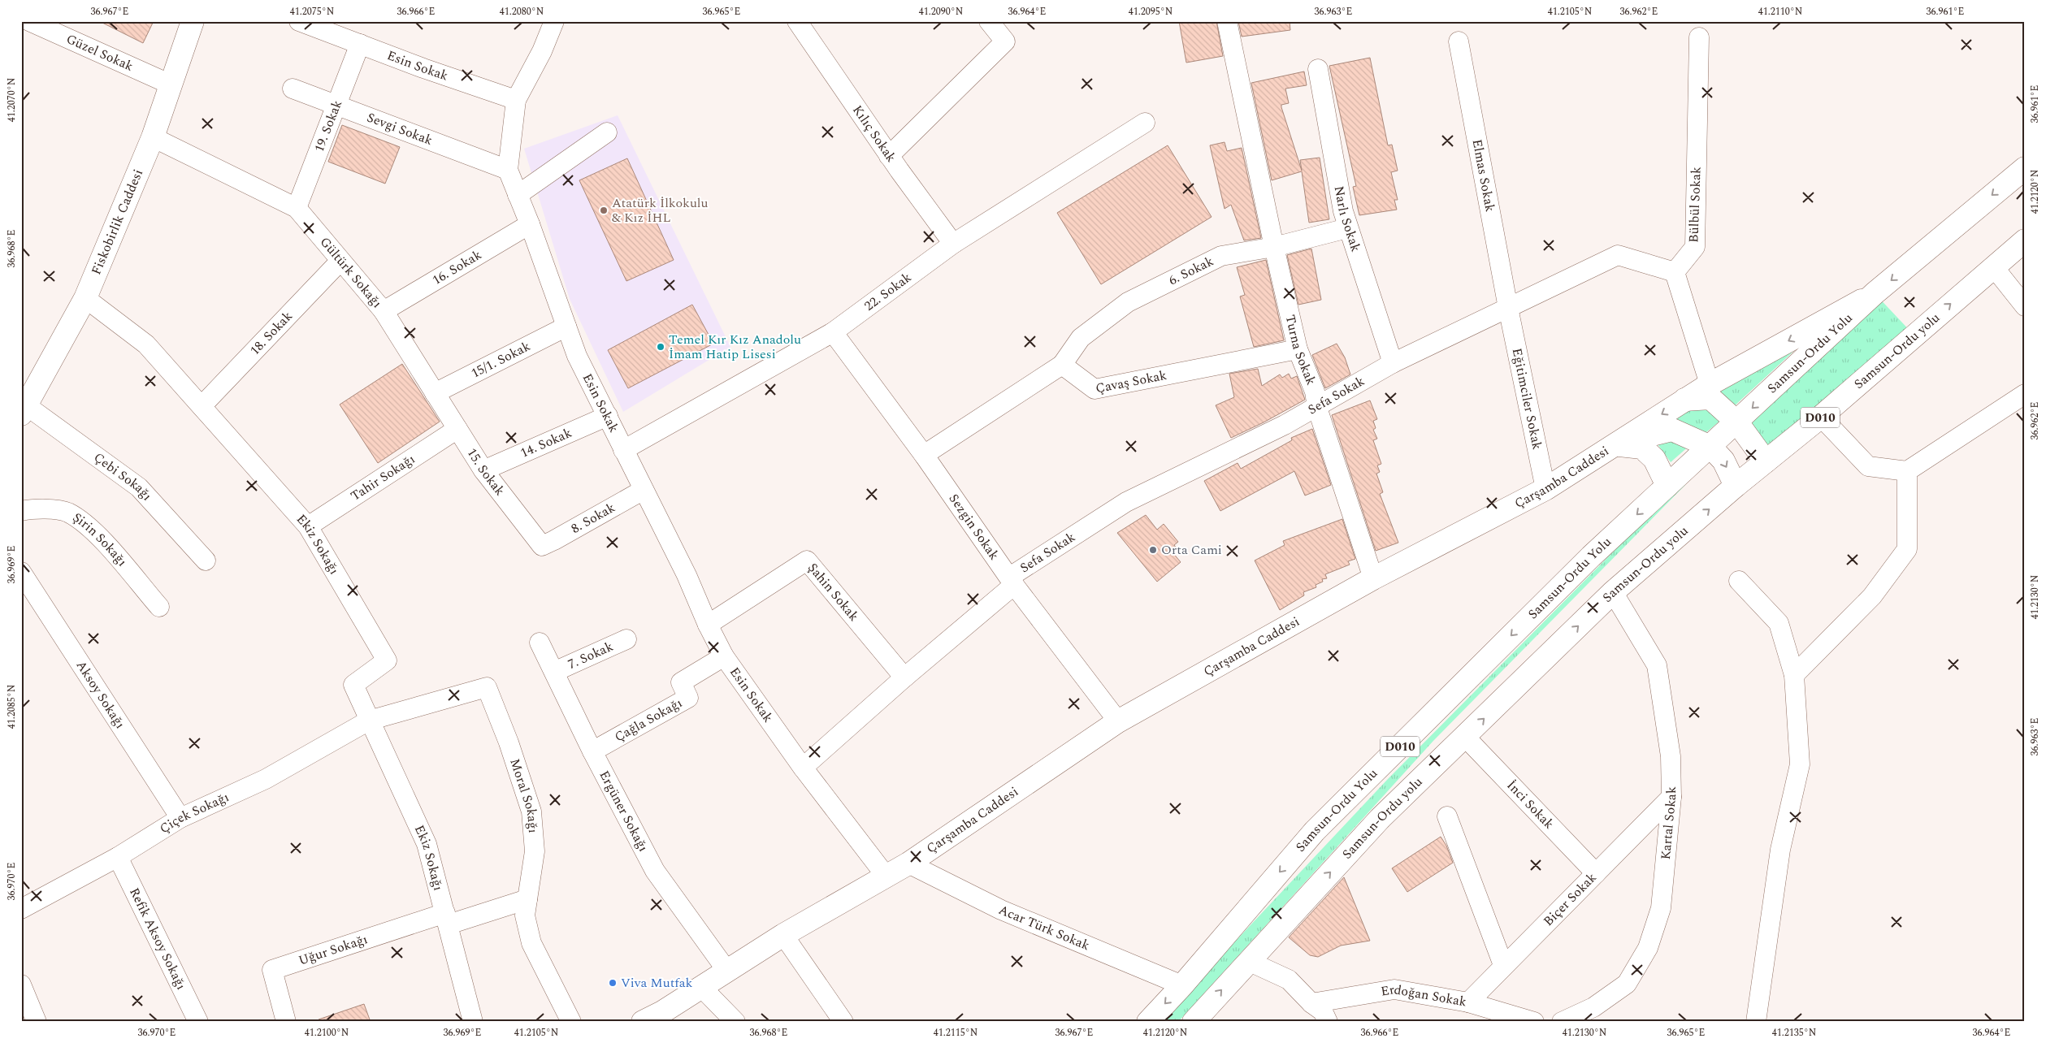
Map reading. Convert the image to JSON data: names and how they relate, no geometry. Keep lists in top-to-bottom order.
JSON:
{
  "streets": {
    "main road": [
      "Fiskobirlik Caddesi",
      "Samsun-Ordu yolu",
      "Samsun-Ordu Yolu",
      "D010",
      "Çarşamba Caddesi"
    ],
    "street": [
      "Güzel Sokak",
      "Esin Sokak",
      "19. Sokak",
      "Sevgi Sokak",
      "Kılıç Sokak",
      "Elmas Sokak",
      "Bülbül Sokak",
      "Narlı Sokak",
      "16. Sokak",
      "6. Sokak",
      "Gültürk Sokağı",
      "22. Sokak",
      "18. Sokak",
      "Turna Sokak",
      "15/1. Sokak",
      "Çavaş Sokak",
      "Sefa Sokak",
      "Eğitimciler Sokak",
      "14. Sokak",
      "15. Sokak",
      "Çebi Sokağı",
      "Tahir Sokağı",
      "8. Sokak",
      "Sezgin Sokak",
      "Şirin Sokağı",
      "Ekiz Sokağı",
      "Şahin Sokak",
      "7. Sokak",
      "Aksoy Sokağı",
      "Çağla Sokağı",
      "Moral Sokağı",
      "İnci Sokak",
      "Ergüner Sokağı",
      "Çiçek Sokağı",
      "Kartal Sokak",
      "Biçer Sokak",
      "Acar Türk Sokak",
      "Refik Aksoy Sokağı",
      "Uğur Sokağı",
      "Erdoğan Sokak"
    ]
  },
  "crossings": [
    ["Güzel Sokak", "Fiskobirlik Caddesi"],
    ["Esin Sokak", "19. Sokak"],
    ["Esin Sokak", "Sevgi Sokak"],
    ["Esin Sokak", "16. Sokak"],
    ["Esin Sokak", "22. Sokak"],
    ["Esin Sokak", "15/1. Sokak"],
    ["Esin Sokak", "Sefa Sokak"],
    ["Esin Sokak", "14. Sokak"],
    ["Esin Sokak", "Çarşamba Caddesi"],
    ["Esin Sokak", "8. Sokak"],
    ["Esin Sokak", "Şahin Sokak"],
    ["Esin Sokak", "Çağla Sokağı"],
    ["19. Sokak", "Sevgi Sokak"],
    ["19. Sokak", "Gültürk Sokağı"],
    ["Kılıç Sokak", "22. Sokak"],
    ["Elmas Sokak", "Sefa Sokak"],
    ["Elmas Sokak", "Eğitimciler Sokak"],
    ["Bülbül Sokak", "Sefa Sokak"],
    ["Narlı Sokak", "6. Sokak"],
    ["Narlı Sokak", "Sefa Sokak"],
    ["Fiskobirlik Caddesi", "Gültürk Sokağı"],
    ["Fiskobirlik Caddesi", "Çebi Sokağı"],
    ["Fiskobirlik Caddesi", "Ekiz Sokağı"],
    ["16. Sokak", "Gültürk Sokağı"],
    ["6. Sokak", "Turna Sokak"],
    ["6. Sokak", "Çavaş Sokak"],
    ["Gültürk Sokağı", "18. Sokak"],
    ["Gültürk Sokağı", "15/1. Sokak"],
    ["Gültürk Sokağı", "15. Sokak"],
    ["22. Sokak", "Sezgin Sokak"],
    ["18. Sokak", "Ekiz Sokağı"],
    ["Turna Sokak", "Çavaş Sokak"],
    ["Turna Sokak", "Sefa Sokak"],
    ["Turna Sokak", "Çarşamba Caddesi"],
    ["Samsun-Ordu yolu", "İnci Sokak"],
    ["Samsun-Ordu yolu", "Kartal Sokak"],
    ["Samsun-Ordu Yolu", "Çarşamba Caddesi"],
    ["Samsun-Ordu Yolu", "Acar Türk Sokak"],
    ["15/1. Sokak", "15. Sokak"],
    ["Sefa Sokak", "Eğitimciler Sokak"],
    ["Sefa Sokak", "Sezgin Sokak"],
    ["Sefa Sokak", "Şahin Sokak"],
    ["Eğitimciler Sokak", "Çarşamba Caddesi"],
    ["14. Sokak", "15. Sokak"],
    ["15. Sokak", "Tahir Sokağı"],
    ["15. Sokak", "8. Sokak"],
    ["Çarşamba Caddesi", "Sezgin Sokak"],
    ["Çarşamba Caddesi", "Ergüner Sokağı"],
    ["Çarşamba Caddesi", "Acar Türk Sokak"],
    ["Tahir Sokağı", "Ekiz Sokağı"],
    ["Ekiz Sokağı", "Moral Sokağı"],
    ["Ekiz Sokağı", "Çiçek Sokağı"],
    ["Ekiz Sokağı", "Uğur Sokağı"],
    ["7. Sokak", "Ergüner Sokağı"],
    ["Aksoy Sokağı", "Çiçek Sokağı"],
    ["Çağla Sokağı", "Ergüner Sokağı"],
    ["Moral Sokağı", "Çiçek Sokağı"],
    ["Moral Sokağı", "Uğur Sokağı"],
    ["İnci Sokak", "Biçer Sokak"],
    ["Çiçek Sokağı", "Refik Aksoy Sokağı"],
    ["Kartal Sokak", "Biçer Sokak"],
    ["Biçer Sokak", "Erdoğan Sokak"]
  ],
  "one_way": ["Samsun-Ordu yolu", "Samsun-Ordu Yolu"],
  "places": [
    "Atatürk İlkokulu & Kız İHL",
    "Temel Kır Kız Anadolu İmam Hatip Lisesi",
    "Orta Cami",
    "Viva Mutfak"
  ],
  "coordinates": [
    "36.967°E",
    "41.2075°N",
    "36.966°E",
    "41.2080°N",
    "36.965°E",
    "41.2090°N",
    "36.964°E",
    "41.2095°N",
    "36.963°E",
    "41.2105°N",
    "36.962°E",
    "41.2110°N",
    "36.961°E",
    "41.2070°N",
    "41.2120°N",
    "36.968°E",
    "36.969°E",
    "41.2130°N",
    "41.2085°N",
    "36.970°E",
    "41.2100°N",
    "41.2115°N",
    "41.2135°N"
  ]
}
